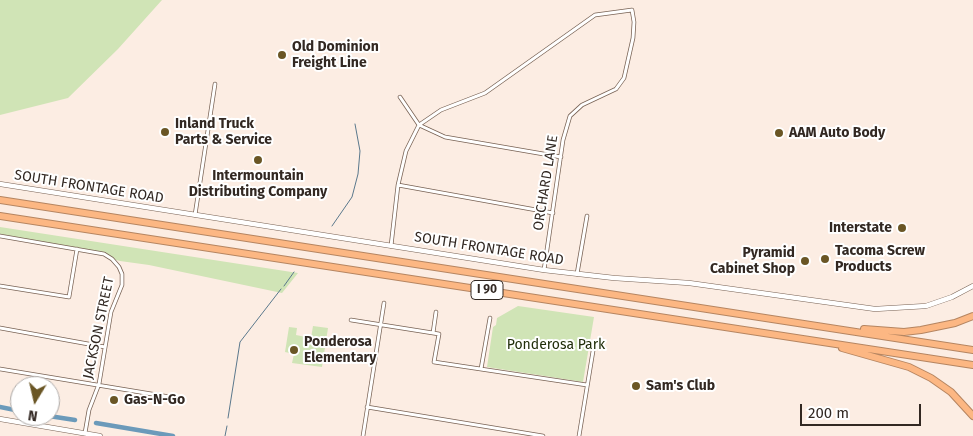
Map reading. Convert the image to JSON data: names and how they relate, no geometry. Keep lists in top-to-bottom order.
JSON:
{
  "streets": {
    "highway": ["I 90"],
    "main road": ["SOUTH FRONTAGE ROAD"],
    "street": ["ORCHARD LANE", "JACKSON STREET"]
  },
  "crossings": [
    ["ORCHARD LANE", "SOUTH FRONTAGE ROAD"]
  ],
  "parks": ["Ponderosa Park"],
  "places": [
    "Old Dominion Freight Line",
    "Inland Truck Parts & Service",
    "AAM Auto Body",
    "Intermountain Distributing Company",
    "Interstate",
    "Tacoma Screw Products",
    "Pyramid Cabinet Shop",
    "Ponderosa Elementary",
    "Sam's Club",
    "Gas-N-Go"
  ],
  "scale_bar": "200 m",
  "north": "bottom"
}
